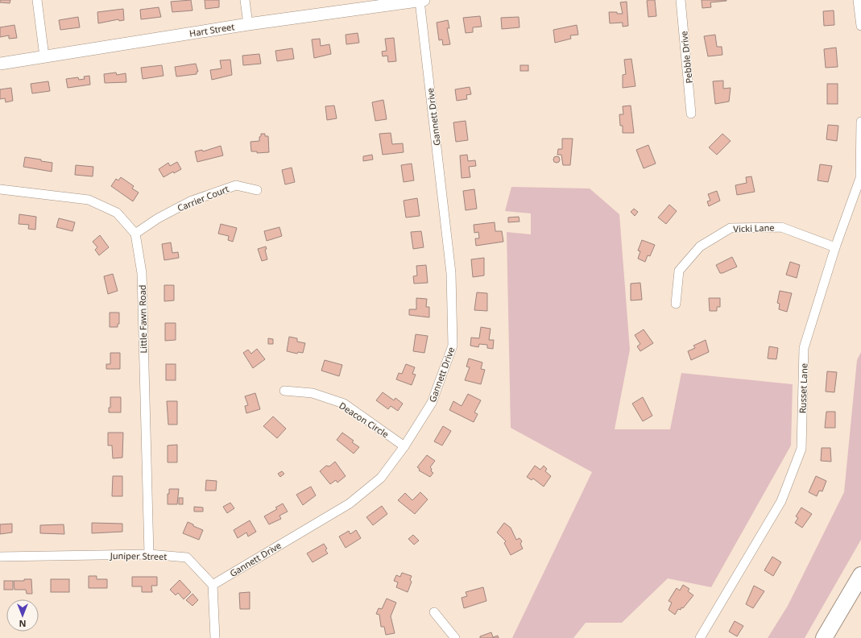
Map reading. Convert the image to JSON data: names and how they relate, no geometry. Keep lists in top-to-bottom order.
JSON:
{
  "streets": {
    "street": [
      "Hart Street",
      "Pebble Drive",
      "Gannett Drive",
      "Carrier Court",
      "Vicki Lane",
      "Little Fawn Road",
      "Russet Lane",
      "Deacon Circle",
      "Juniper Street"
    ]
  },
  "crossings": [
    ["Hart Street", "Gannett Drive"],
    ["Gannett Drive", "Deacon Circle"],
    ["Gannett Drive", "Juniper Street"],
    ["Carrier Court", "Little Fawn Road"],
    ["Vicki Lane", "Russet Lane"],
    ["Little Fawn Road", "Juniper Street"]
  ],
  "north": "bottom"
}
